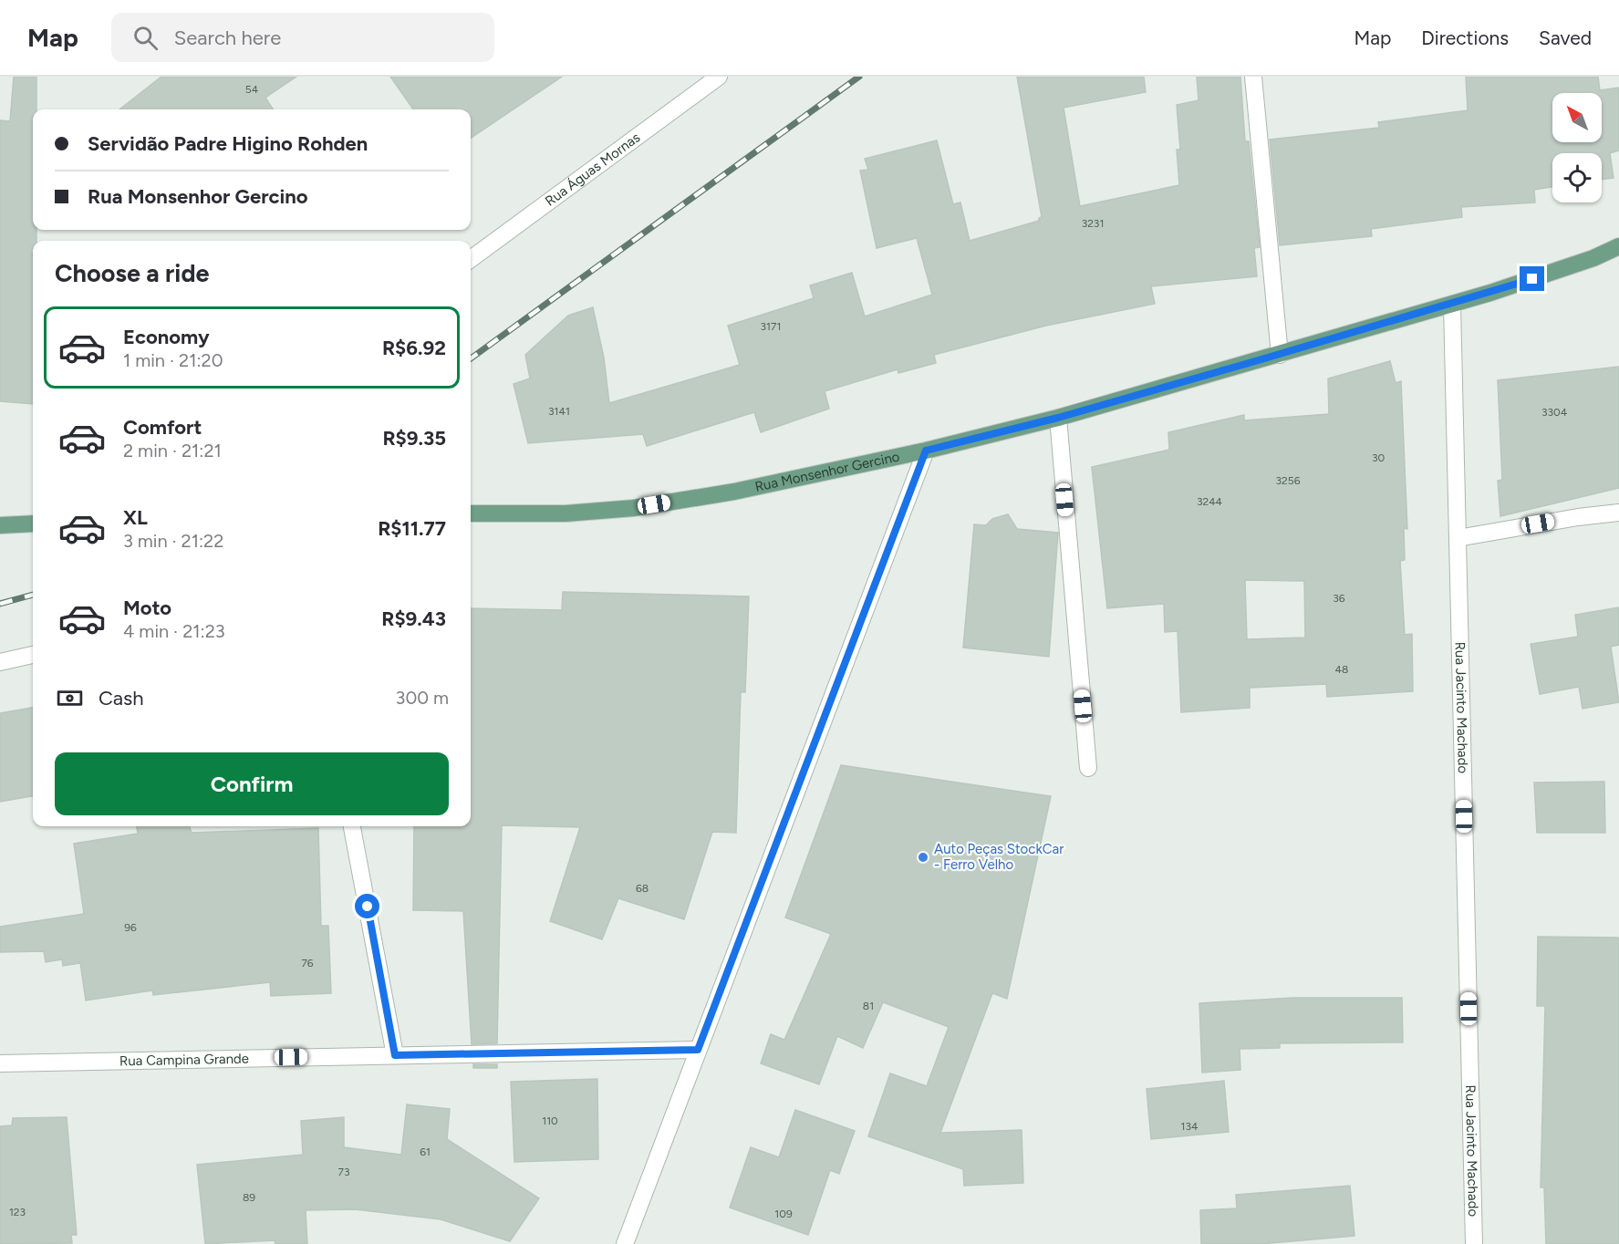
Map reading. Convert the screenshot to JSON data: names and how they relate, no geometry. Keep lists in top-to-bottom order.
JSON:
{
  "streets": {
    "main road": ["Rua Monsenhor Gercino"],
    "street": ["Rua Águas Mornas", "Rua Jacinto Machado", "Rua Campina Grande"]
  },
  "crossings": [
    ["Rua Monsenhor Gercino", "Rua Jacinto Machado"]
  ],
  "places": ["Auto Peças StockCar - Ferro Velho"],
  "house_numbers": [
    "54",
    "3231",
    "3171",
    "3141",
    "3304",
    "30",
    "3256",
    "3244",
    "36",
    "48",
    "68",
    "96",
    "76",
    "81",
    "110",
    "134",
    "61",
    "73",
    "89",
    "123",
    "109"
  ],
  "north": "top left",
  "page": {
    "header": "Map",
    "search": "Search here",
    "nav": ["Map", "Directions", "Saved"],
    "banner": ["Servidão Padre Higino Rohden", "Rua Monsenhor Gercino"],
    "heading": "Choose a ride",
    "list": [
      {
        "name": "Economy",
        "note": "1 min · 21:20",
        "value": "R$6.92"
      },
      {
        "name": "Comfort",
        "note": "2 min · 21:21",
        "value": "R$9.35"
      },
      {
        "name": "XL",
        "note": "3 min · 21:22",
        "value": "R$11.77"
      },
      {
        "name": "Moto",
        "note": "4 min · 21:23",
        "value": "R$9.43"
      }
    ],
    "pay": ["Cash", "300 m"],
    "buttons": "Confirm"
  }
}
